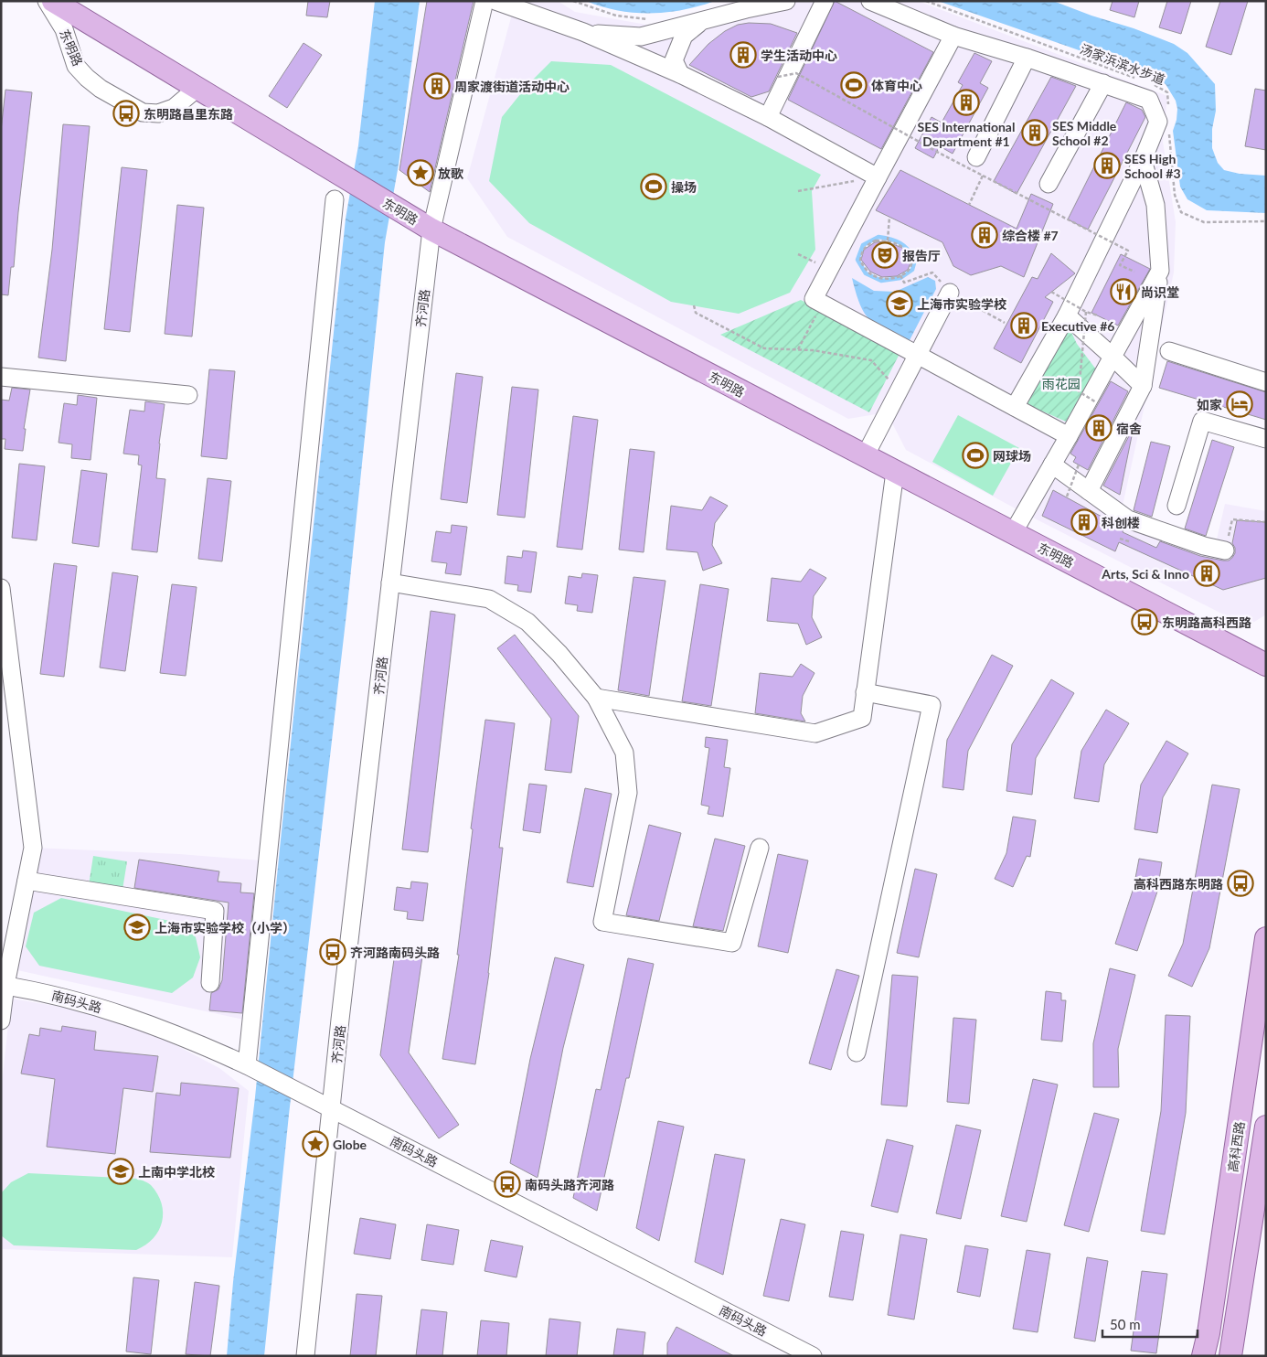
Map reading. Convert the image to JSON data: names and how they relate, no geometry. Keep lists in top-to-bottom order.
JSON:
{
  "streets": {
    "main road": ["东明路", "高科西路"],
    "street": ["齐河路", "南码头路"],
    "path": ["汤家浜滨水步道"]
  },
  "crossings": [
    ["东明路", "齐河路"],
    ["齐河路", "南码头路"]
  ],
  "parks": ["雨花园"],
  "places": {
    "building": [
      "学生活动中心",
      "周家渡街道活动中心",
      "SES International Department #1",
      "SES Middle School #2",
      "SES High School #3",
      "综合楼 #7",
      "Executive #6",
      "宿舍",
      "科创楼",
      "Arts, Sci & Inno"
    ],
    "sports": ["体育中心", "操场", "网球场"],
    "bus stop": [
      "东明路昌里东路",
      "东明路高科西路",
      "高科西路东明路",
      "齐河路南码头路",
      "南码头路齐河路"
    ],
    "place": ["放歌", "Globe"],
    "theatre": ["报告厅"],
    "restaurant": ["尚识堂"],
    "school or university": ["上海市实验学校", "上海市实验学校（小学）", "上南中学北校"],
    "hotel": ["如家"]
  },
  "scale_bar": "50 m"
}
